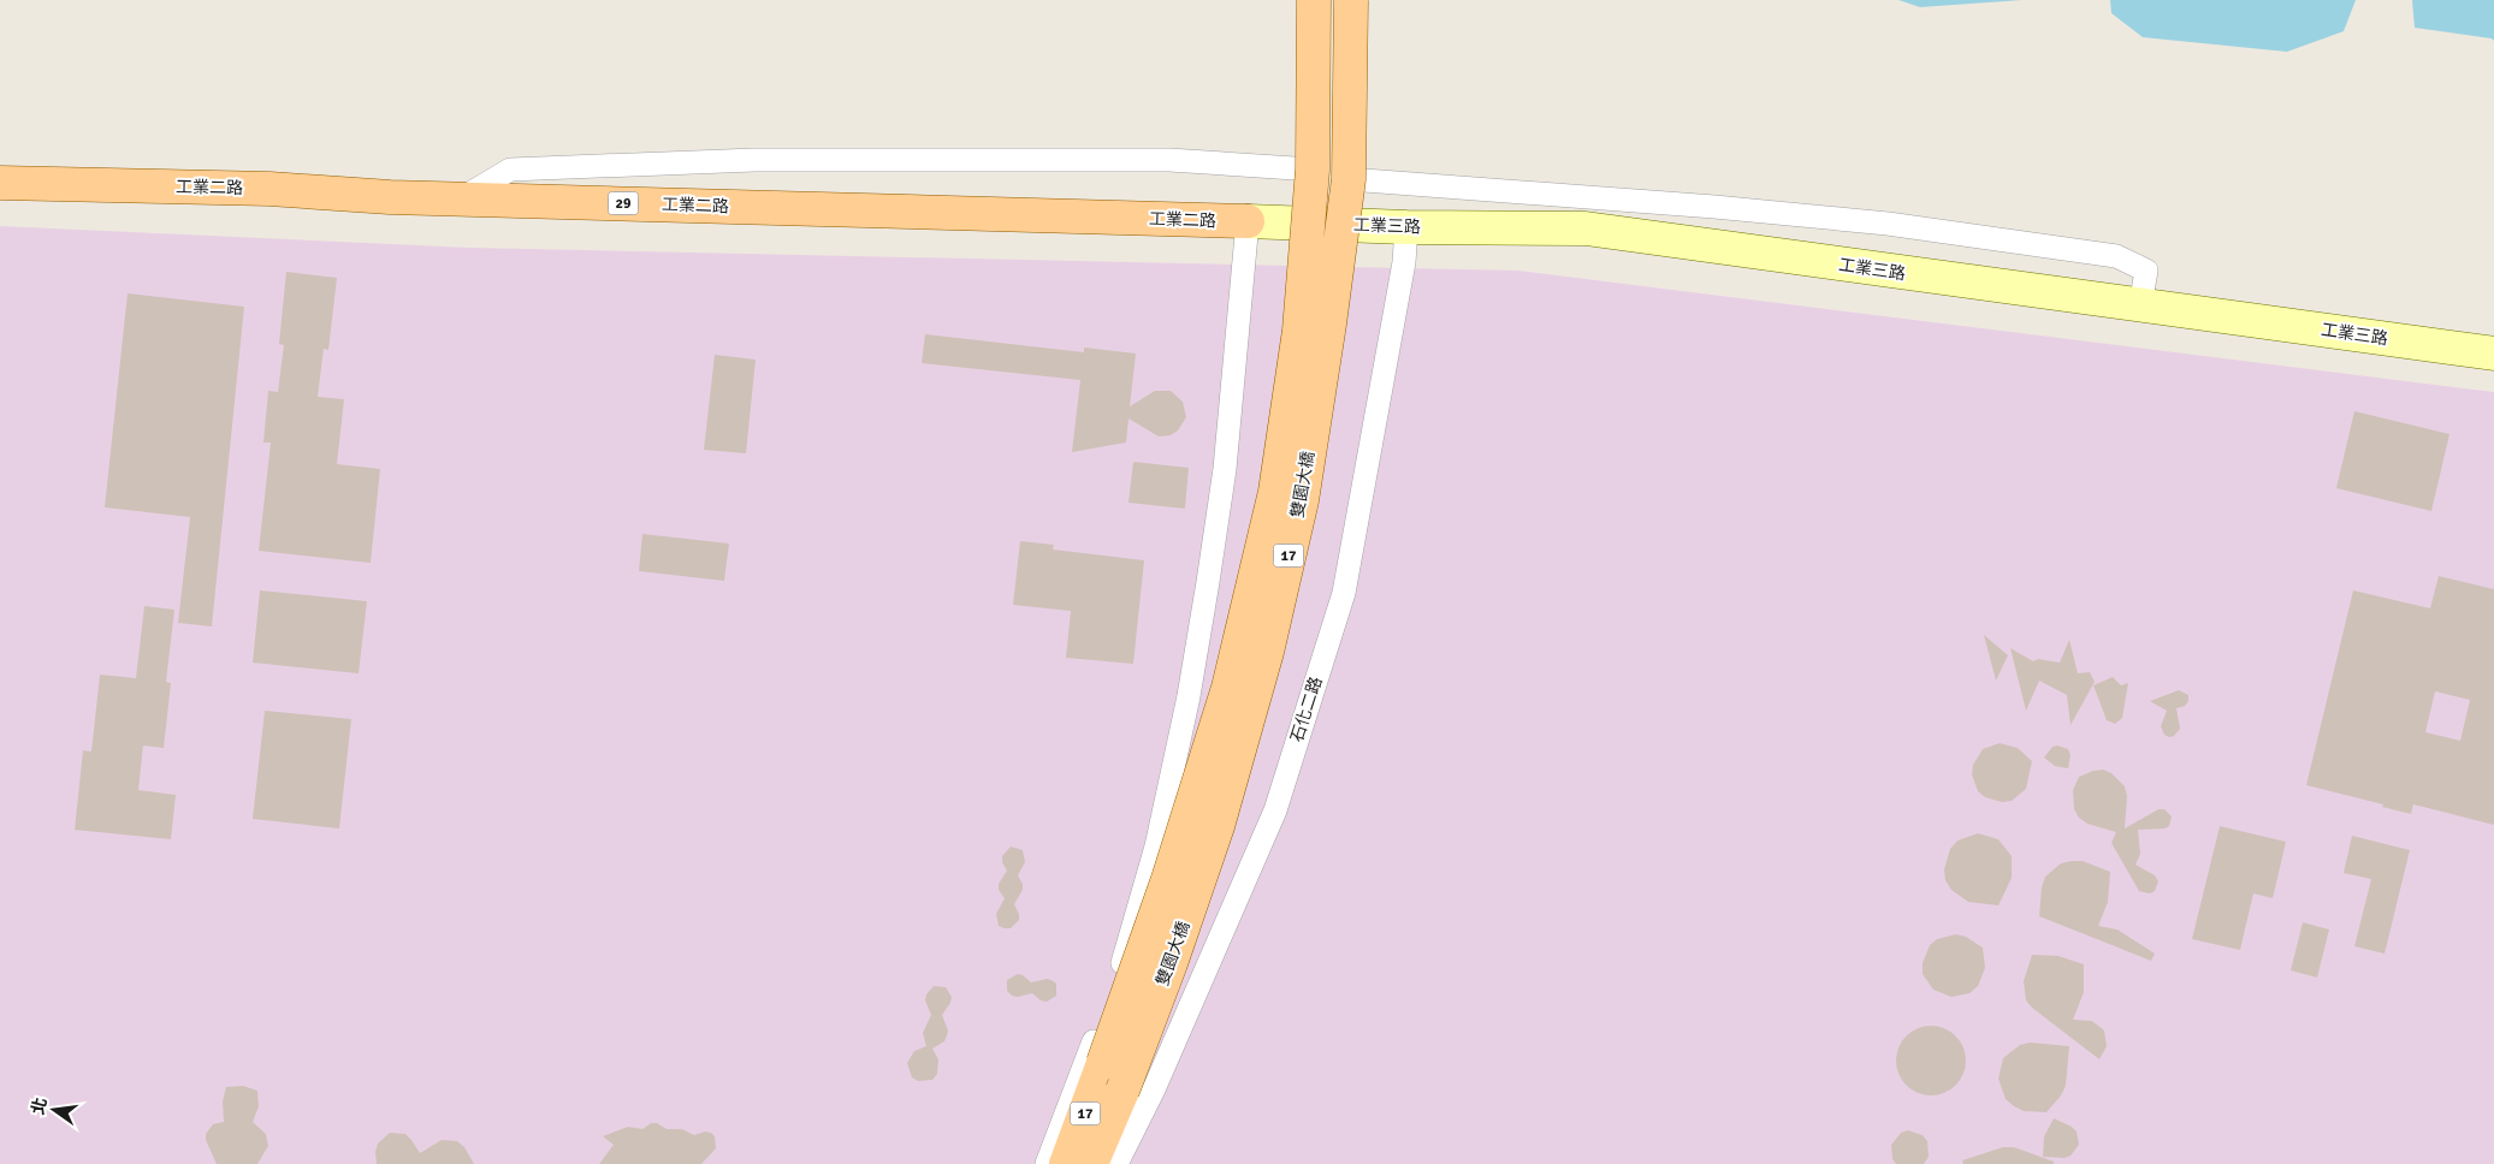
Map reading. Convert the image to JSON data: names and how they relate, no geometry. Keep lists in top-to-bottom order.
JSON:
{
  "streets": {
    "main road": [
      "工業二路",
      "29",
      "雙園大橋",
      "17"
    ],
    "street": ["工業三路", "石化二路"]
  },
  "crossings": [
    ["工業二路", "工業三路"],
    ["工業三路", "石化二路"]
  ],
  "north": "left"
}
